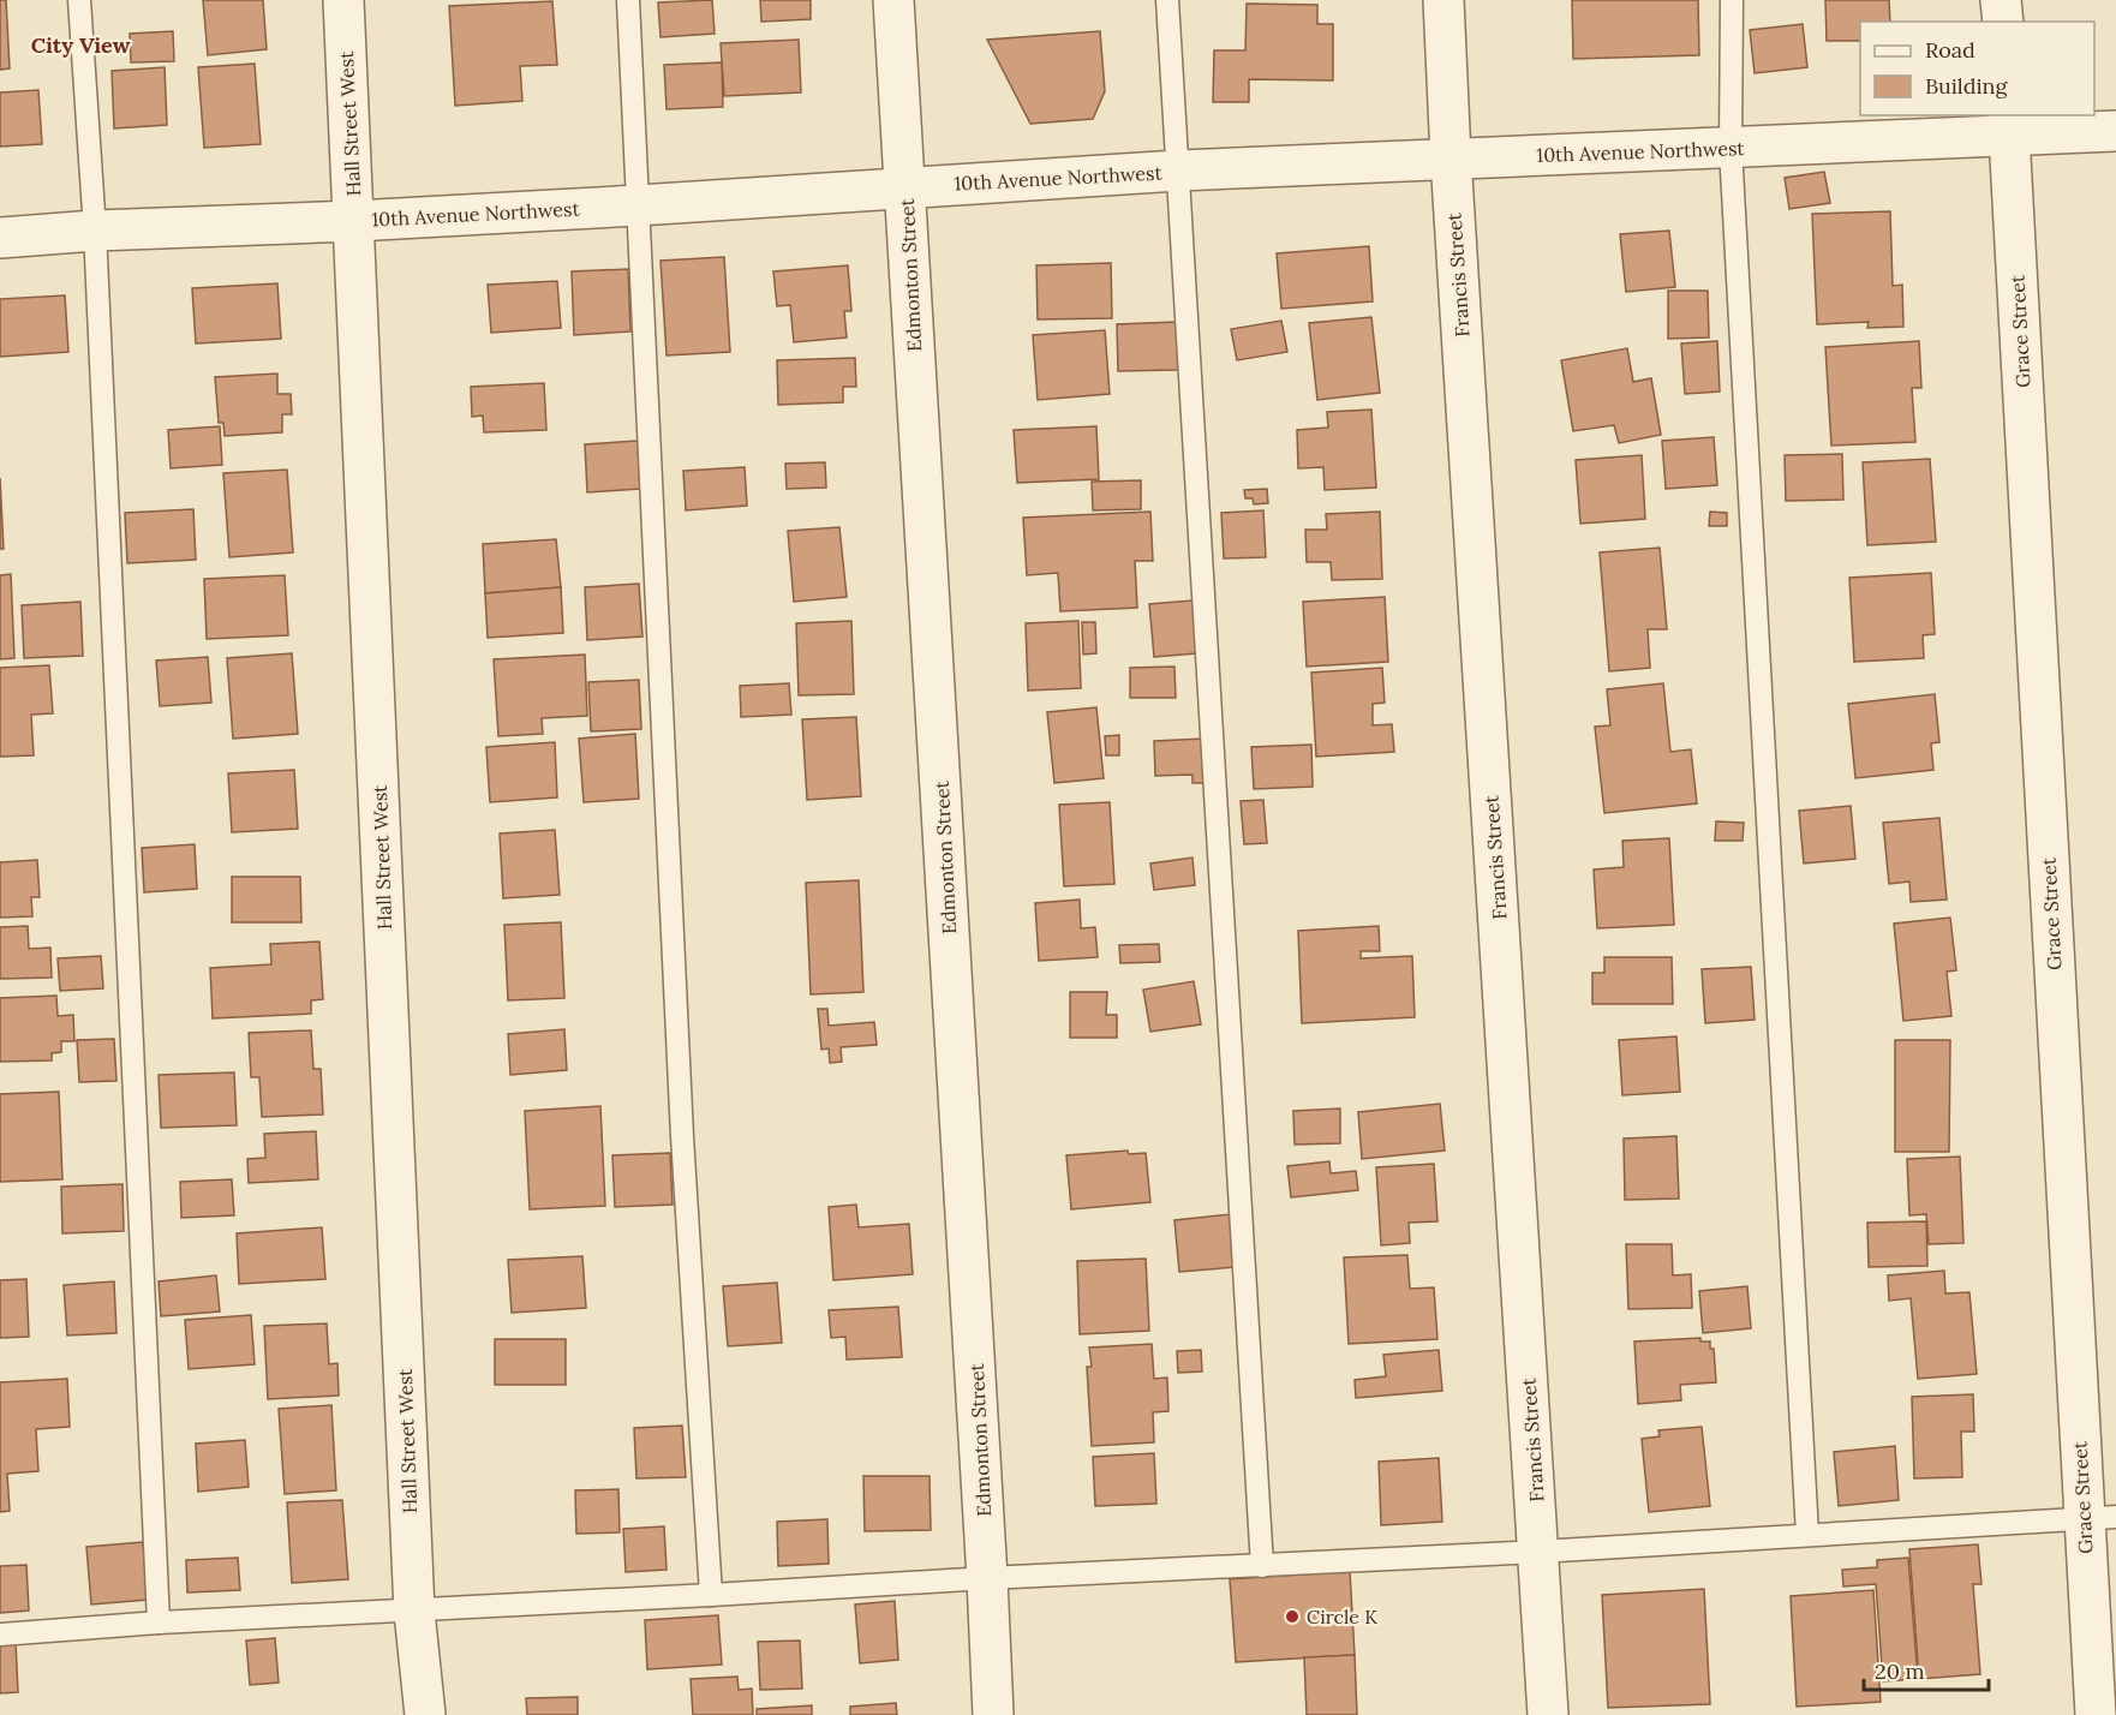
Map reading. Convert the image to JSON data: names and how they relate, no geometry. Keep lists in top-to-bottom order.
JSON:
{
  "streets": {
    "street": [
      "Hall Street West",
      "10th Avenue Northwest",
      "Edmonton Street",
      "Francis Street",
      "Grace Street"
    ]
  },
  "crossings": [
    ["Hall Street West", "10th Avenue Northwest"],
    ["10th Avenue Northwest", "Edmonton Street"],
    ["10th Avenue Northwest", "Francis Street"],
    ["10th Avenue Northwest", "Grace Street"]
  ],
  "districts": ["City View"],
  "places": ["Circle K"],
  "legend": ["Road", "Building"],
  "scale_bar": "20 m"
}
